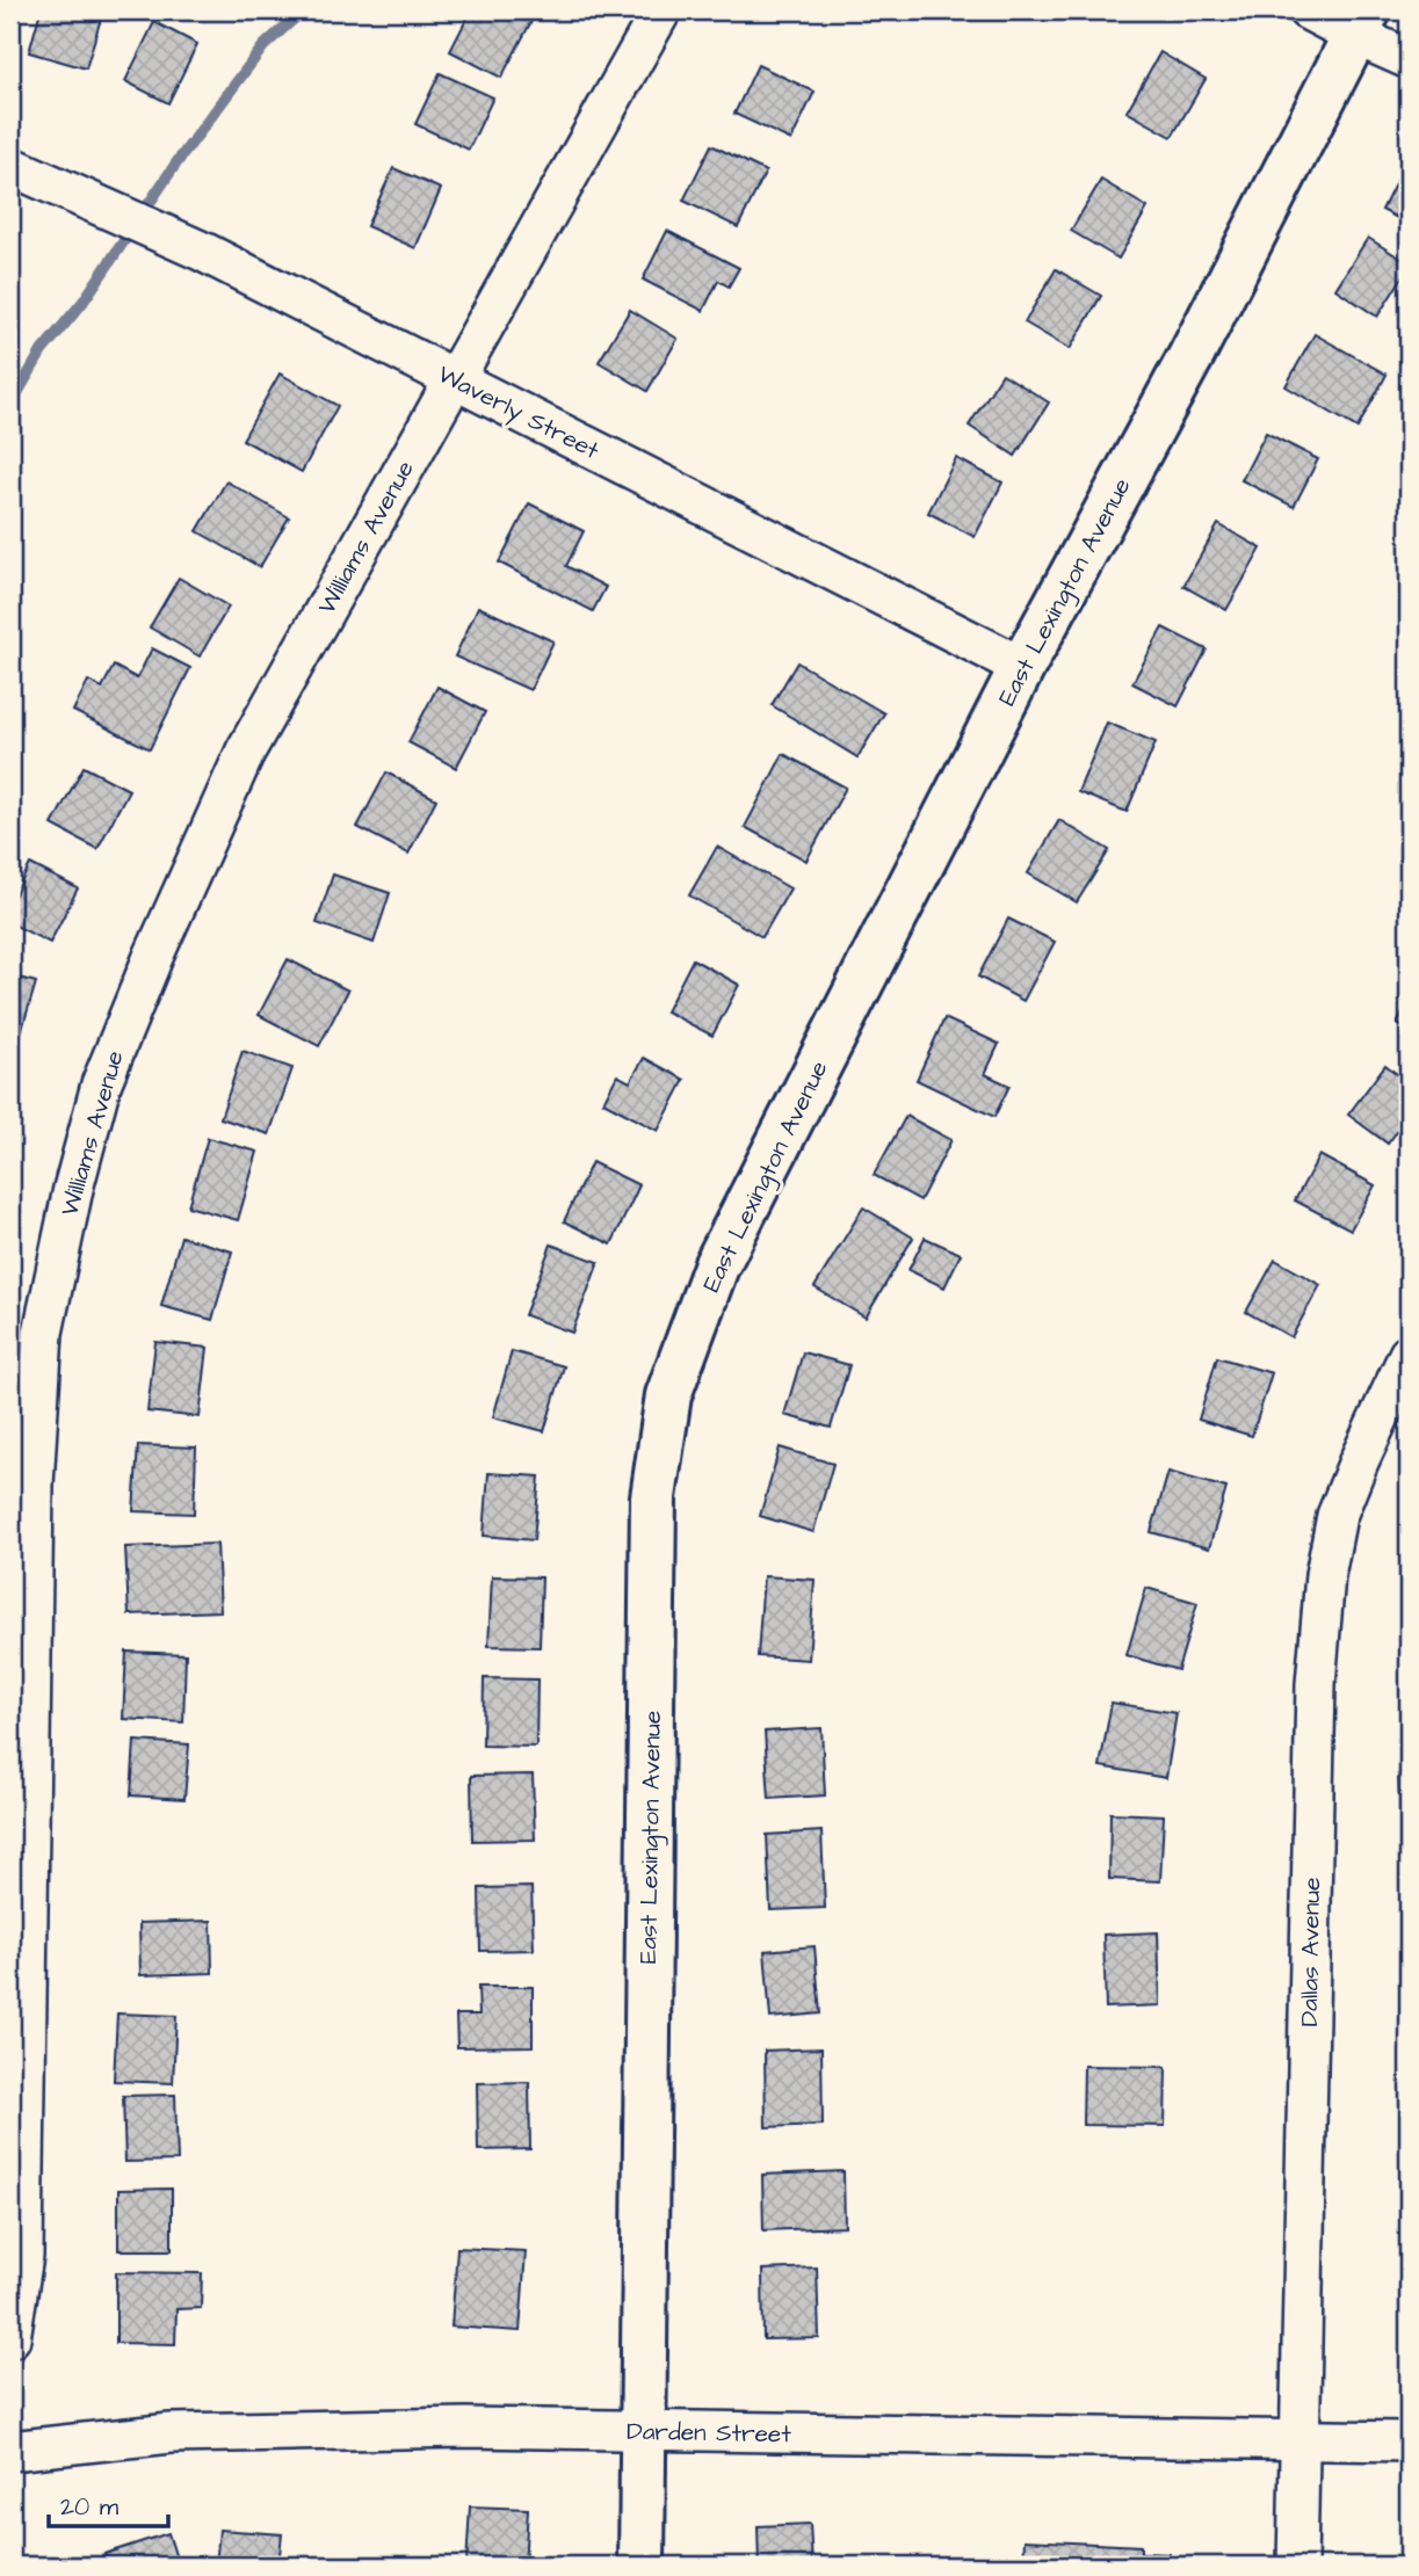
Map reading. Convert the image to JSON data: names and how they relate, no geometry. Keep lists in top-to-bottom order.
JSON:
{
  "streets": {
    "main road": ["East Lexington Avenue"],
    "street": [
      "Waverly Street",
      "Williams Avenue",
      "Dallas Avenue",
      "Darden Street"
    ]
  },
  "crossings": [
    ["Waverly Street", "Williams Avenue"],
    ["Waverly Street", "East Lexington Avenue"],
    ["East Lexington Avenue", "Darden Street"],
    ["Dallas Avenue", "Darden Street"]
  ],
  "scale_bar": "20 m"
}
